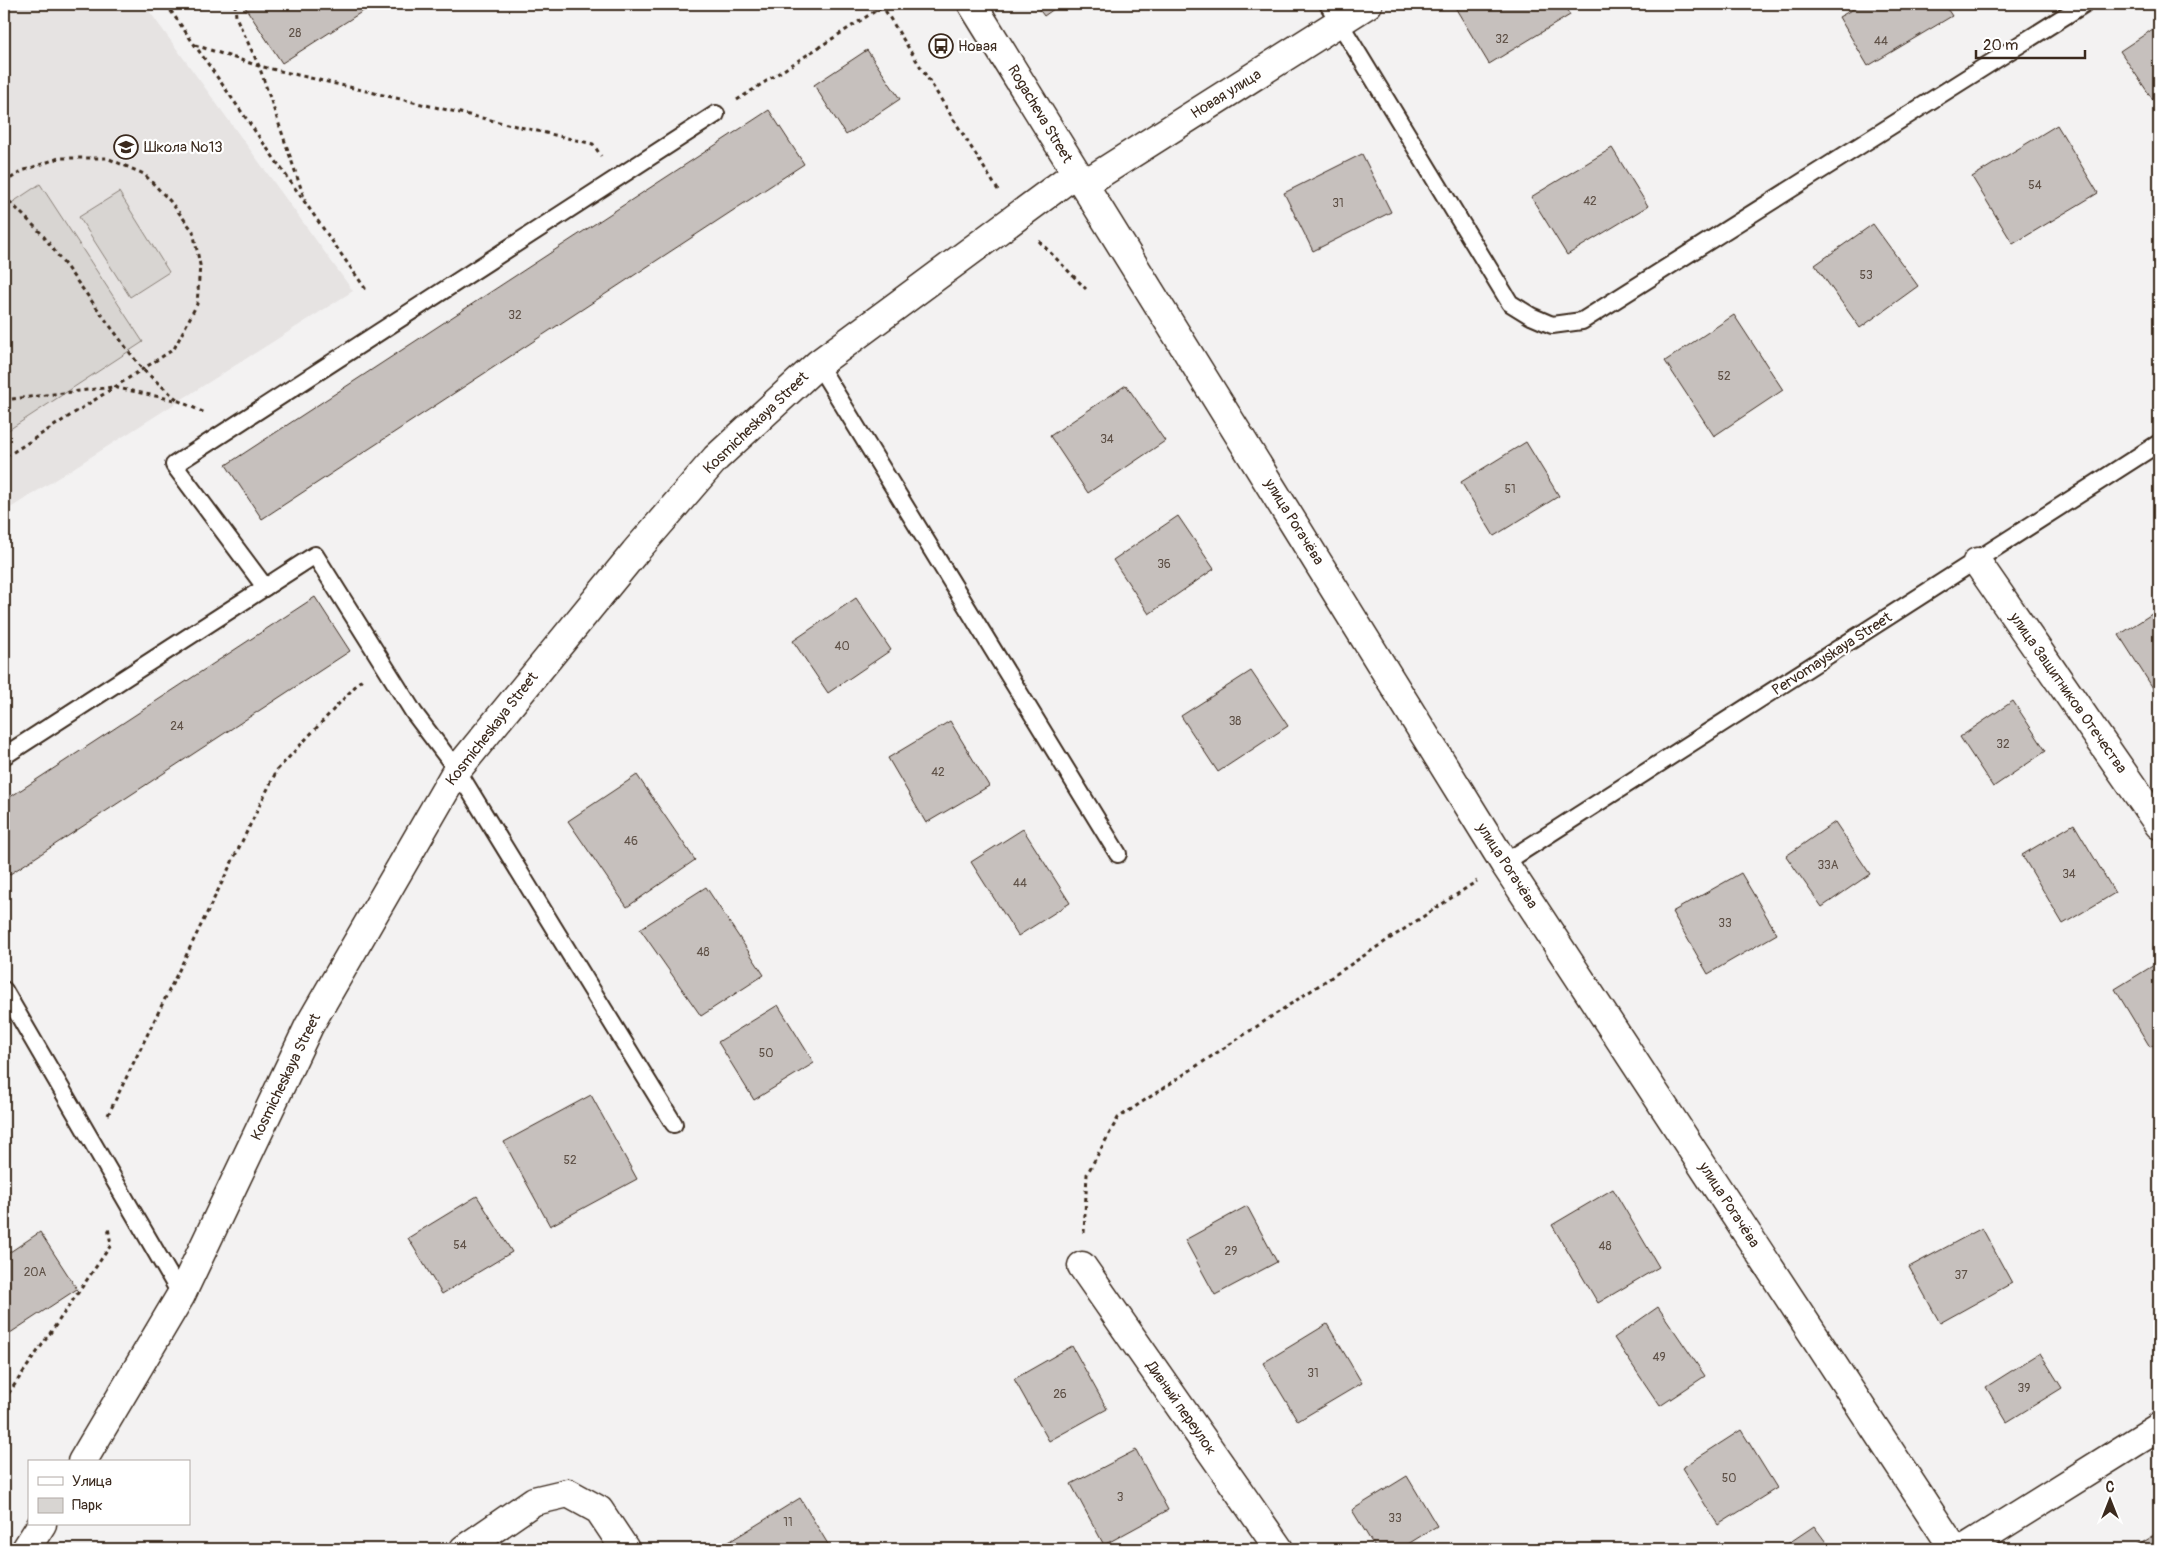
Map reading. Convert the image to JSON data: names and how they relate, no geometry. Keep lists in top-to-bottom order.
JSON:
{
  "streets": {
    "street": [
      "Новая улица",
      "Rogacheva Street",
      "Kosmicheskaya Street",
      "улица Рогачёва",
      "улица Защитников Отечества",
      "Дивный переулок"
    ],
    "lane": ["Pervomayskaya Street"]
  },
  "crossings": [
    ["Новая улица", "Rogacheva Street"],
    ["Новая улица", "Kosmicheskaya Street"],
    ["Новая улица", "улица Рогачёва"],
    ["Rogacheva Street", "Kosmicheskaya Street"],
    ["Rogacheva Street", "улица Рогачёва"],
    ["Kosmicheskaya Street", "улица Рогачёва"],
    ["улица Рогачёва", "Pervomayskaya Street"],
    ["Pervomayskaya Street", "улица Защитников Отечества"]
  ],
  "places": {
    "bus stop": ["Новая"],
    "school or university": ["Школа №13"]
  },
  "house_numbers": [
    "28",
    "32",
    "44",
    "54",
    "42",
    "31",
    "53",
    "32",
    "52",
    "34",
    "51",
    "36",
    "40",
    "38",
    "24",
    "32",
    "42",
    "46",
    "33А",
    "34",
    "44",
    "33",
    "48",
    "50",
    "52",
    "54",
    "48",
    "29",
    "20А",
    "37",
    "49",
    "31",
    "39",
    "26",
    "50",
    "3",
    "33",
    "11"
  ],
  "legend": ["Улица", "Парк"],
  "scale_bar": "20 m",
  "north": "top"
}
